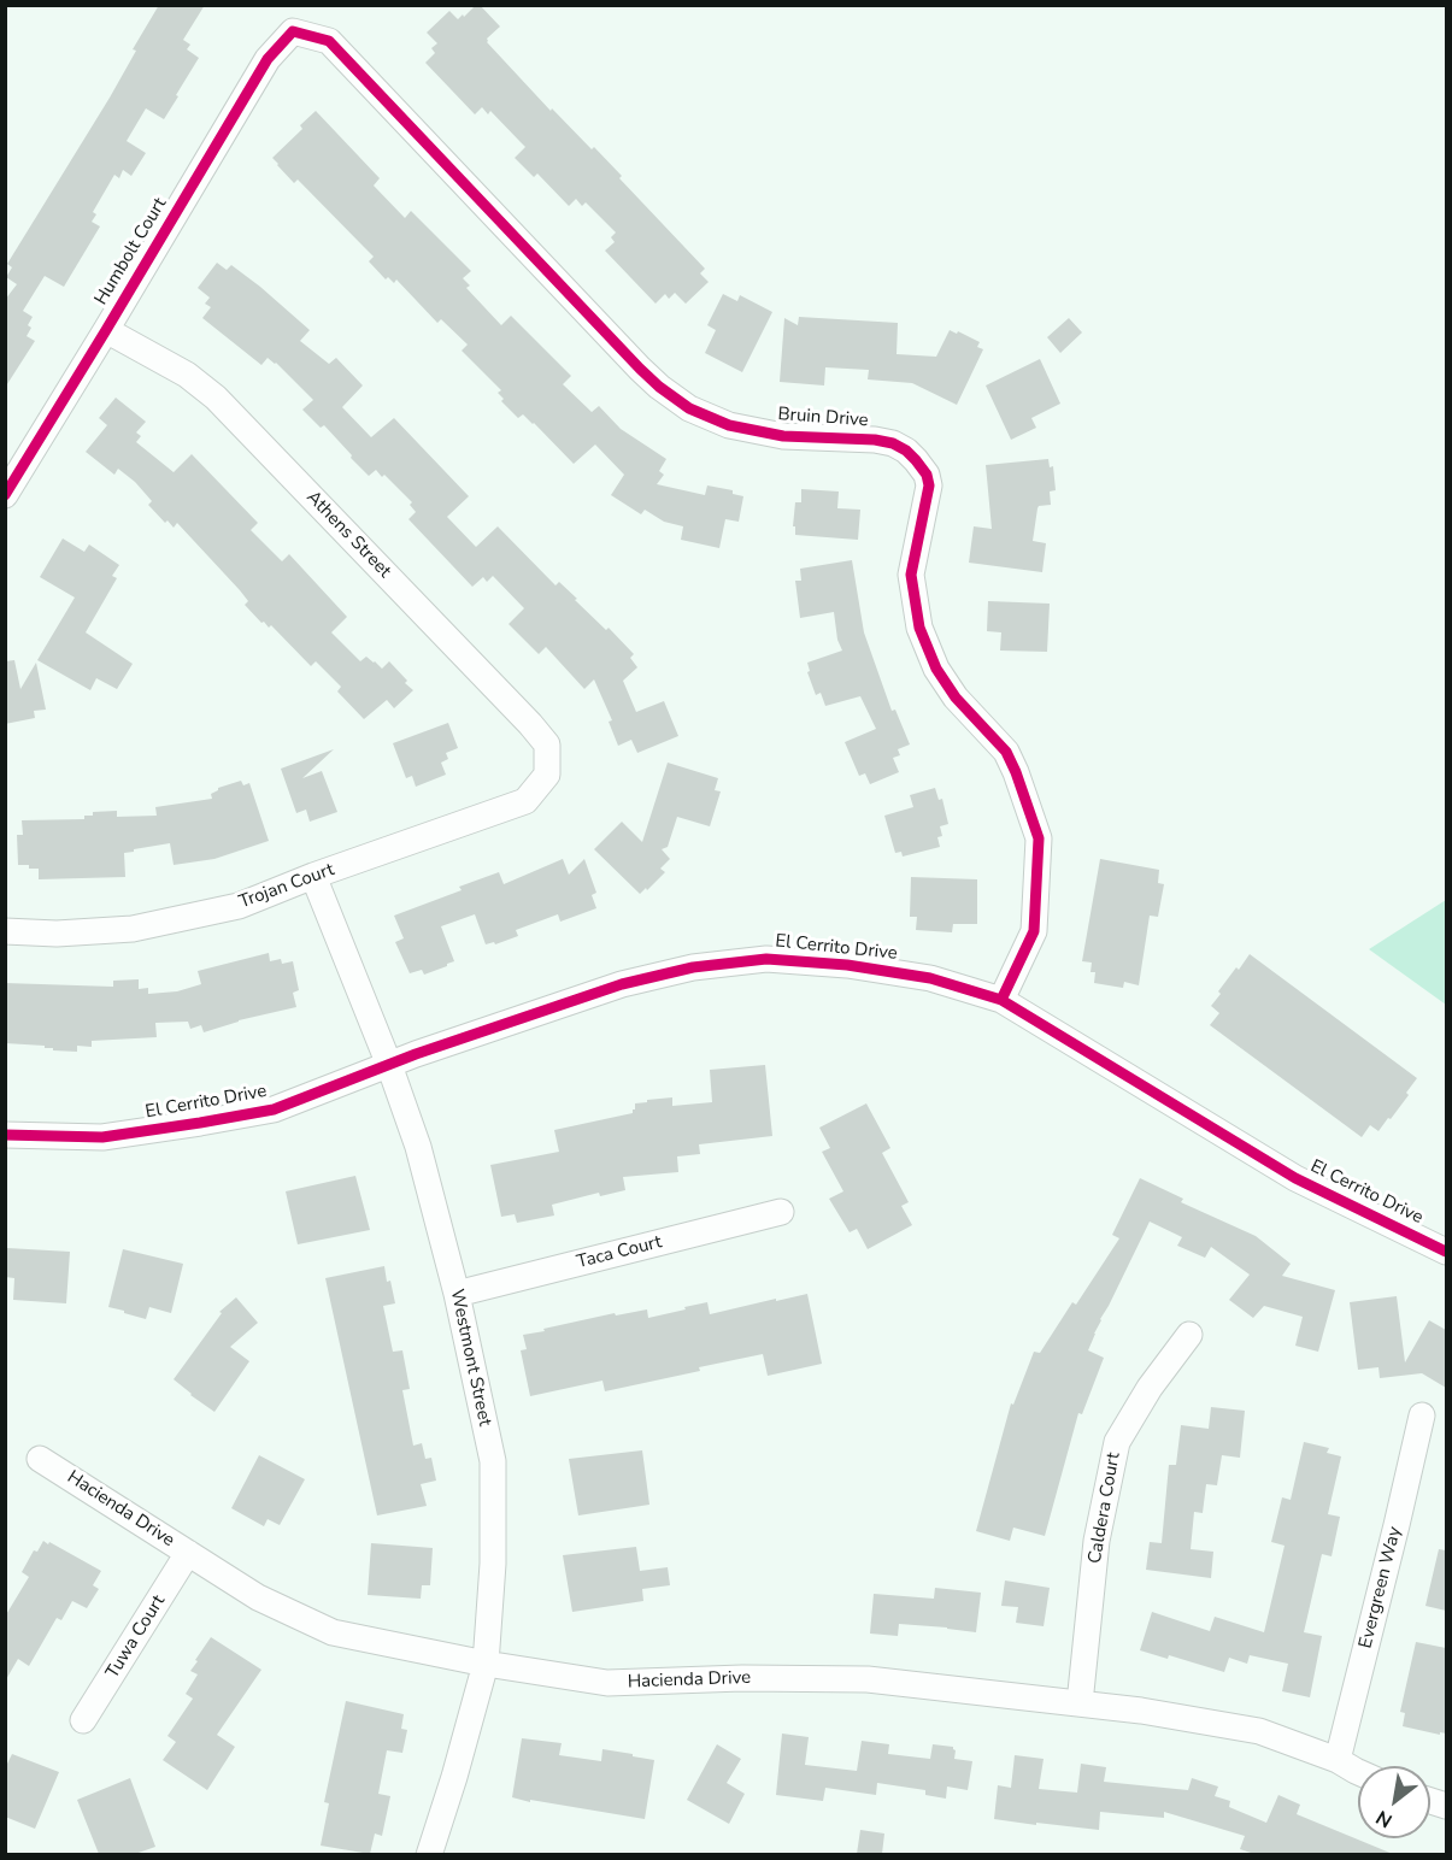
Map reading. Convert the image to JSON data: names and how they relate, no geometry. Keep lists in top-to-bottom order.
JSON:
{
  "streets": {
    "street": [
      "Humbolt Court",
      "Bruin Drive",
      "Athens Street",
      "Trojan Court",
      "El Cerrito Drive",
      "Taca Court",
      "Westmont Street",
      "Caldera Court",
      "Hacienda Drive",
      "Evergreen Way",
      "Tuwa Court"
    ]
  },
  "crossings": [
    ["Humbolt Court", "Bruin Drive"],
    ["Humbolt Court", "Athens Street"],
    ["Bruin Drive", "El Cerrito Drive"],
    ["Athens Street", "Trojan Court"],
    ["Trojan Court", "Westmont Street"],
    ["El Cerrito Drive", "Westmont Street"],
    ["Taca Court", "Westmont Street"],
    ["Westmont Street", "Hacienda Drive"],
    ["Caldera Court", "Hacienda Drive"],
    ["Hacienda Drive", "Evergreen Way"],
    ["Hacienda Drive", "Tuwa Court"]
  ],
  "north": "bottom left"
}
